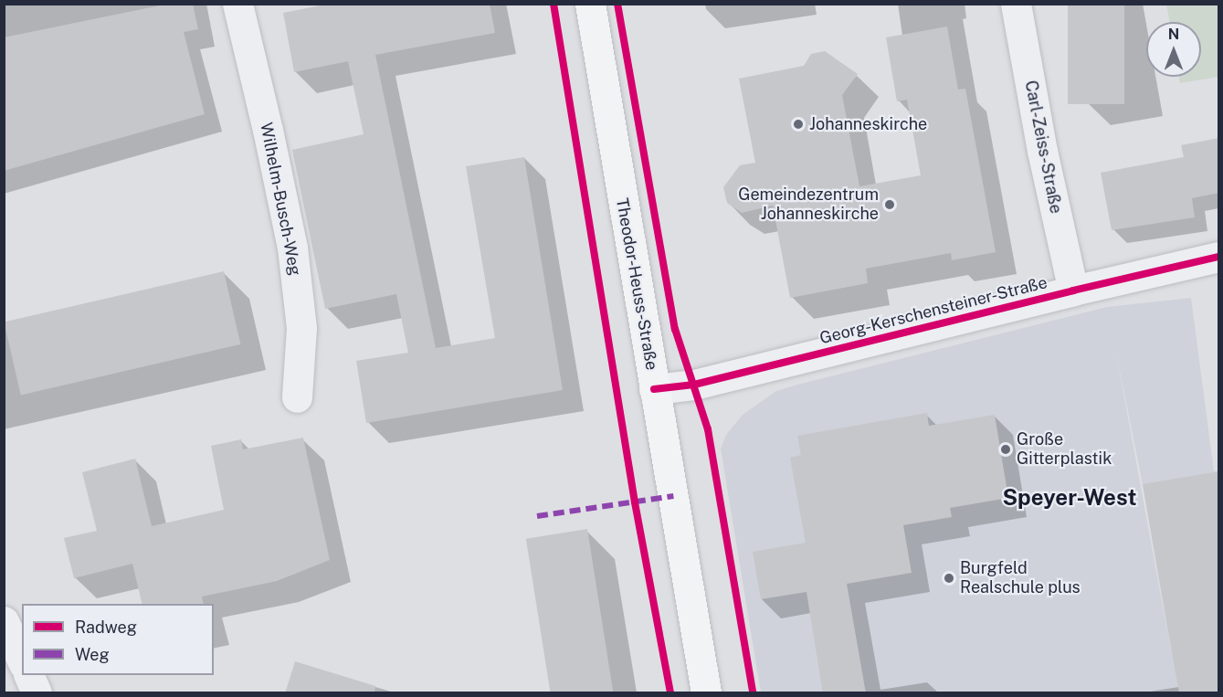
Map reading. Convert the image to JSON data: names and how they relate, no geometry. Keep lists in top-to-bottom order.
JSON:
{
  "streets": {
    "main road": ["Theodor-Heuss-Straße"],
    "street": ["Carl-Zeiss-Straße", "Wilhelm-Busch-Weg", "Georg-Kerschensteiner-Straße"]
  },
  "crossings": [
    ["Carl-Zeiss-Straße", "Georg-Kerschensteiner-Straße"],
    ["Theodor-Heuss-Straße", "Georg-Kerschensteiner-Straße"]
  ],
  "districts": ["Speyer-West"],
  "places": [
    "Johanneskirche",
    "Gemeindezentrum Johanneskirche",
    "Große Gitterplastik",
    "Burgfeld Realschule plus"
  ],
  "legend": ["Radweg", "Weg"],
  "north": "top"
}
